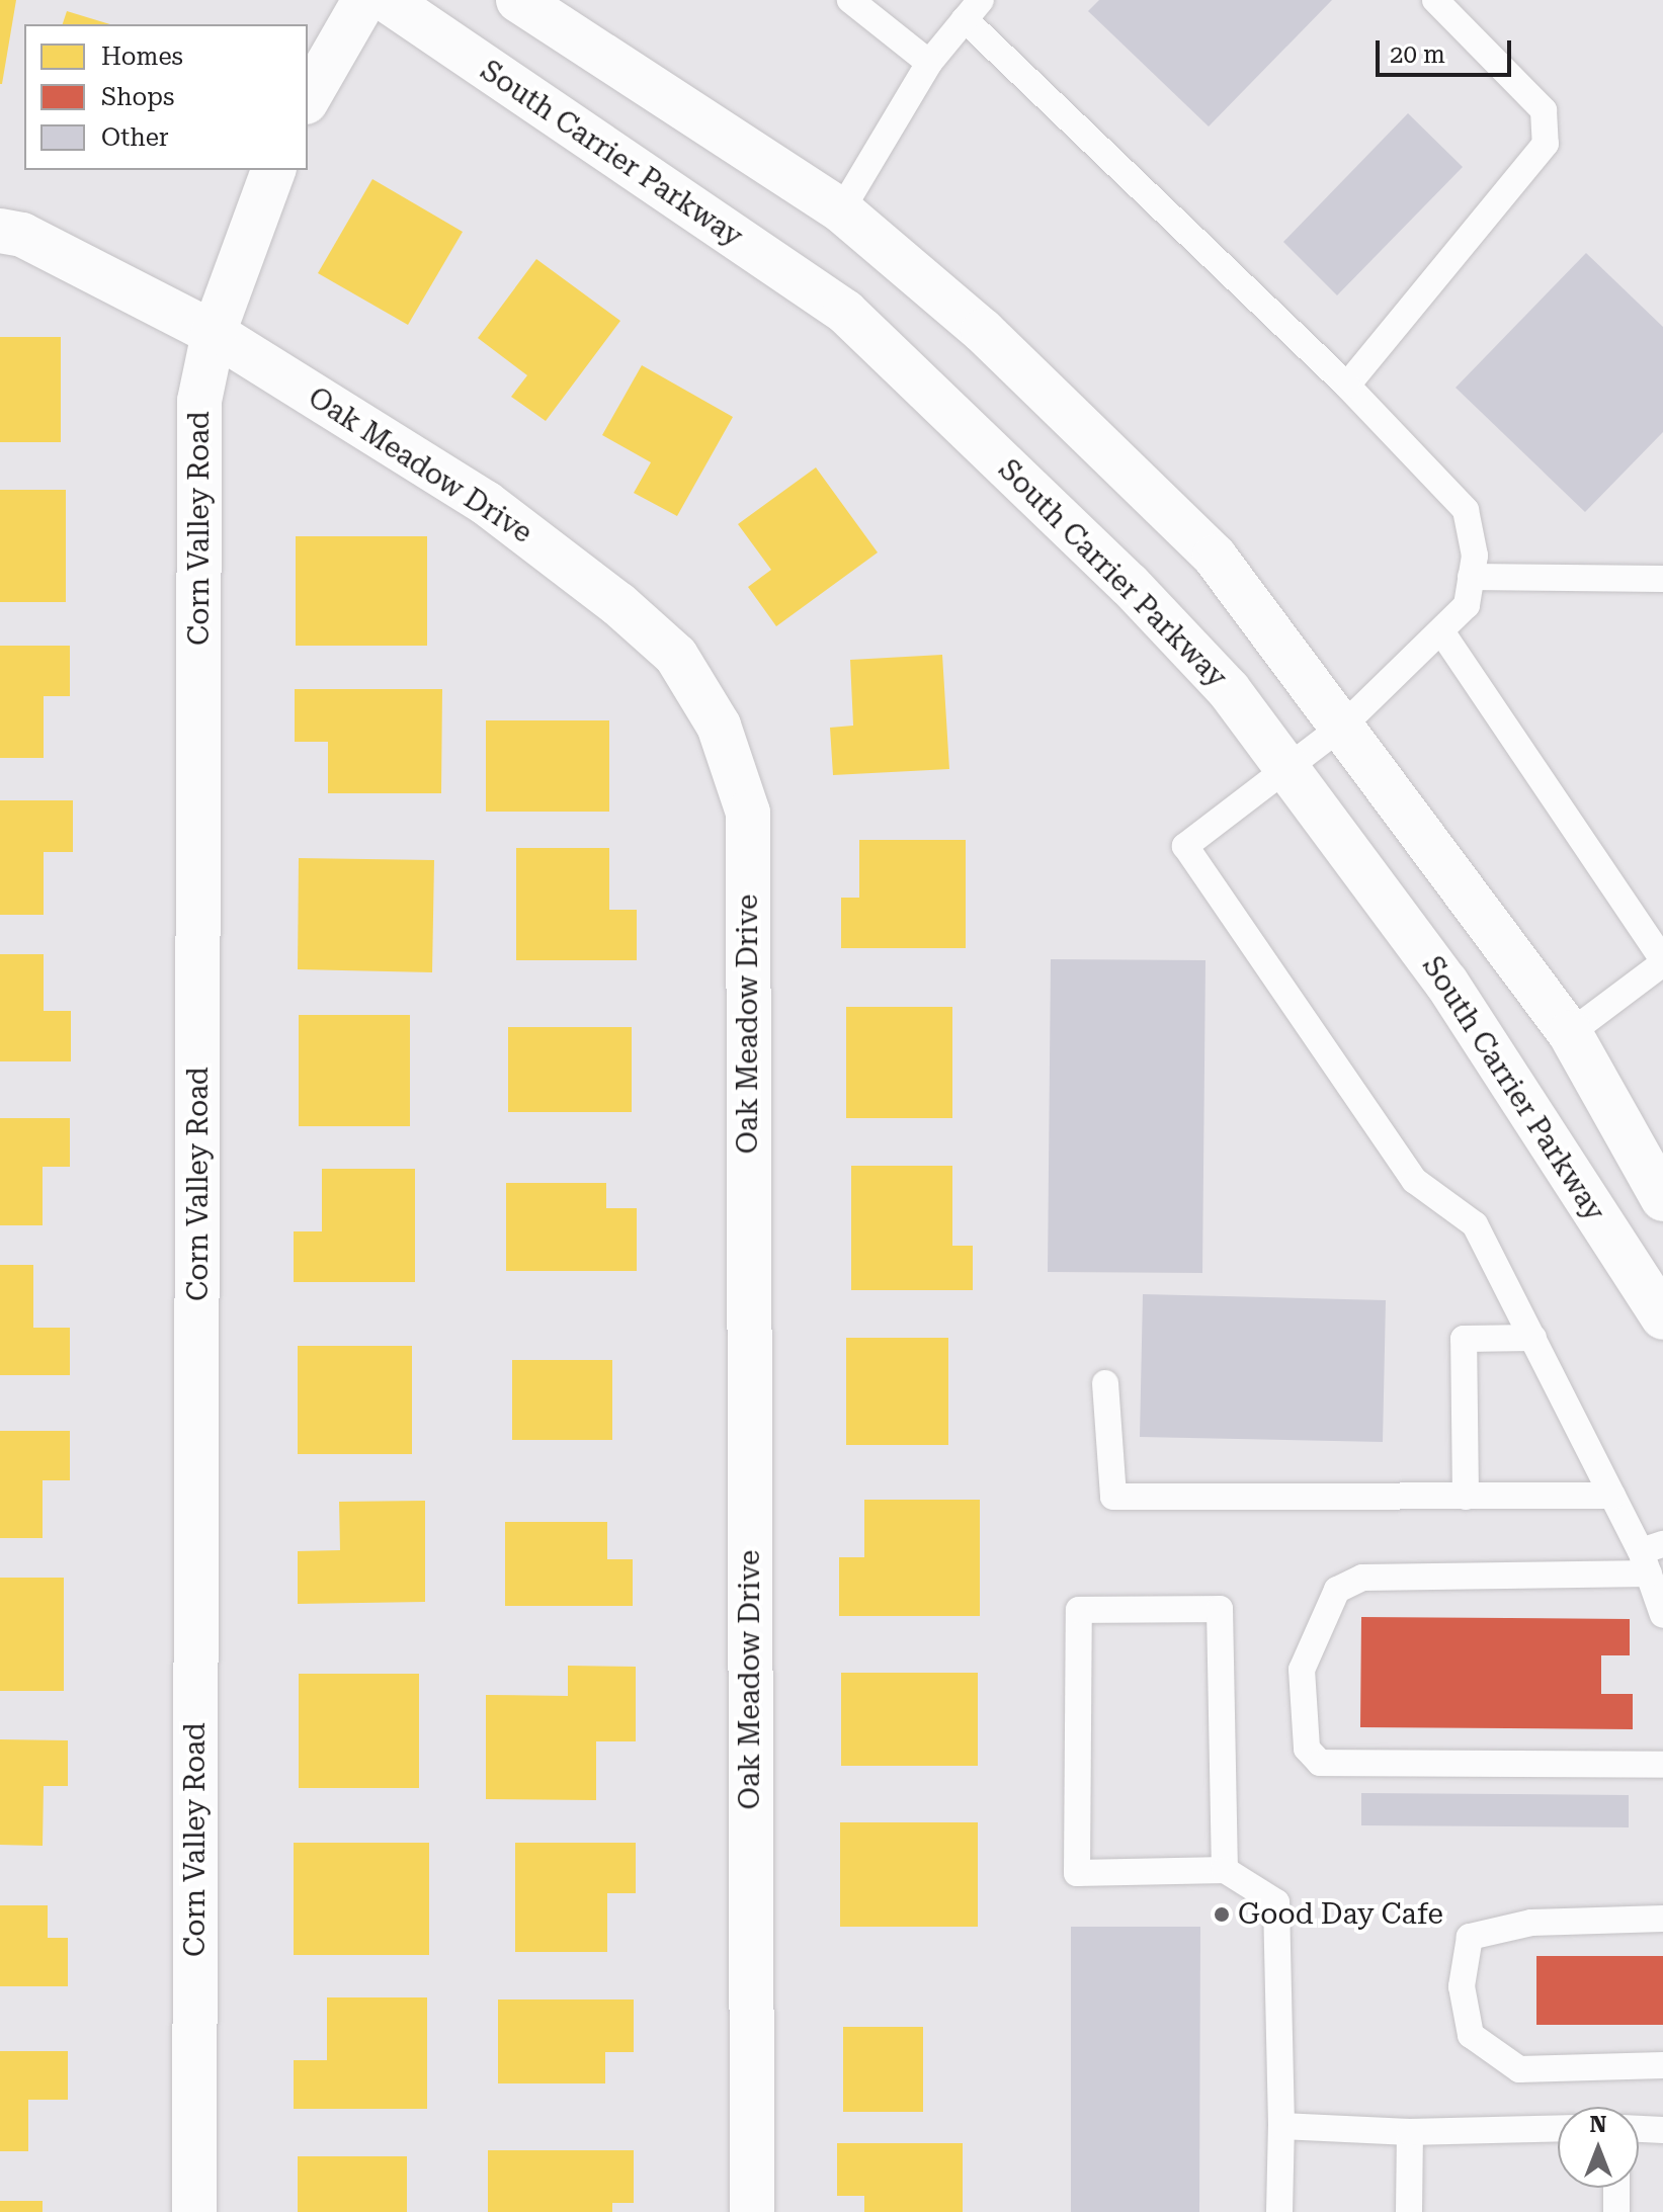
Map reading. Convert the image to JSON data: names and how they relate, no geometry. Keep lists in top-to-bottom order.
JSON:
{
  "streets": {
    "street": ["South Carrier Parkway", "Oak Meadow Drive", "Corn Valley Road"]
  },
  "crossings": [
    ["Oak Meadow Drive", "Corn Valley Road"]
  ],
  "places": ["Good Day Cafe"],
  "legend": ["Homes", "Shops", "Other"],
  "scale_bar": "20 m",
  "north": "top"
}
